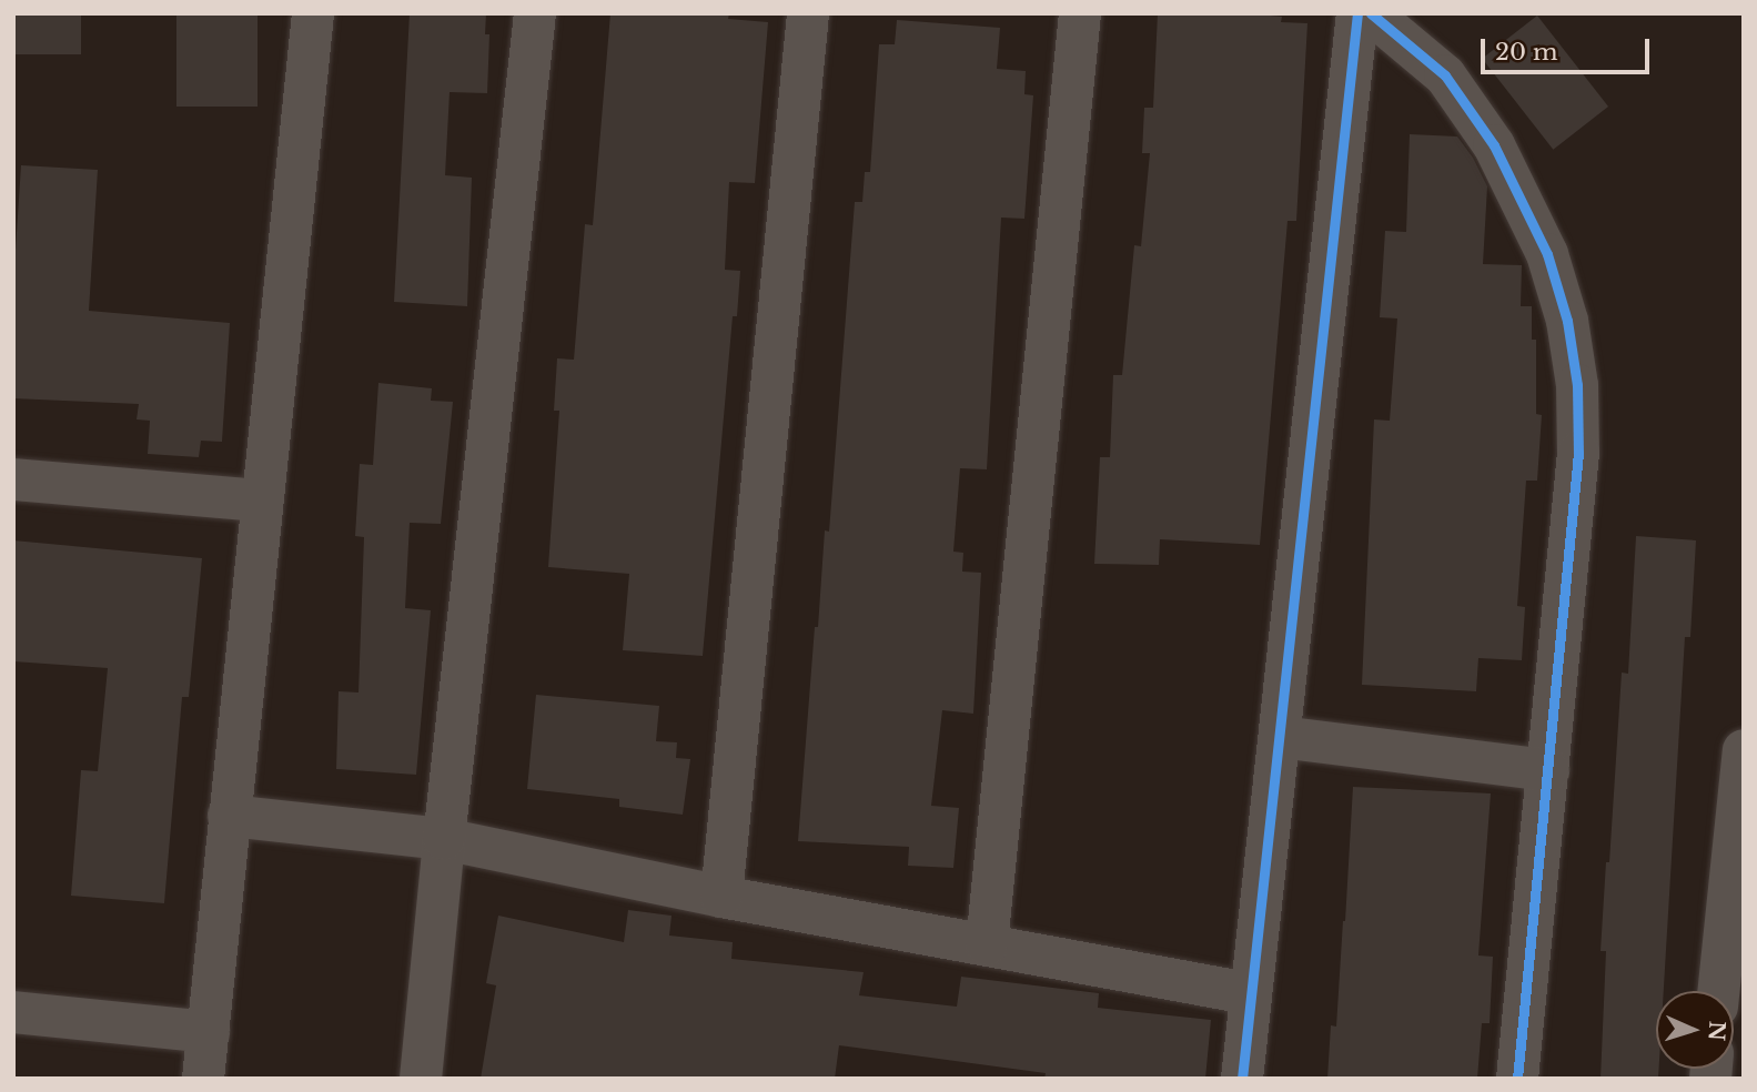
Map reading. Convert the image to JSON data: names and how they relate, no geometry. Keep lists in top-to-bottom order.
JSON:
{
  "scale_bar": "20 m",
  "north": "right"
}
